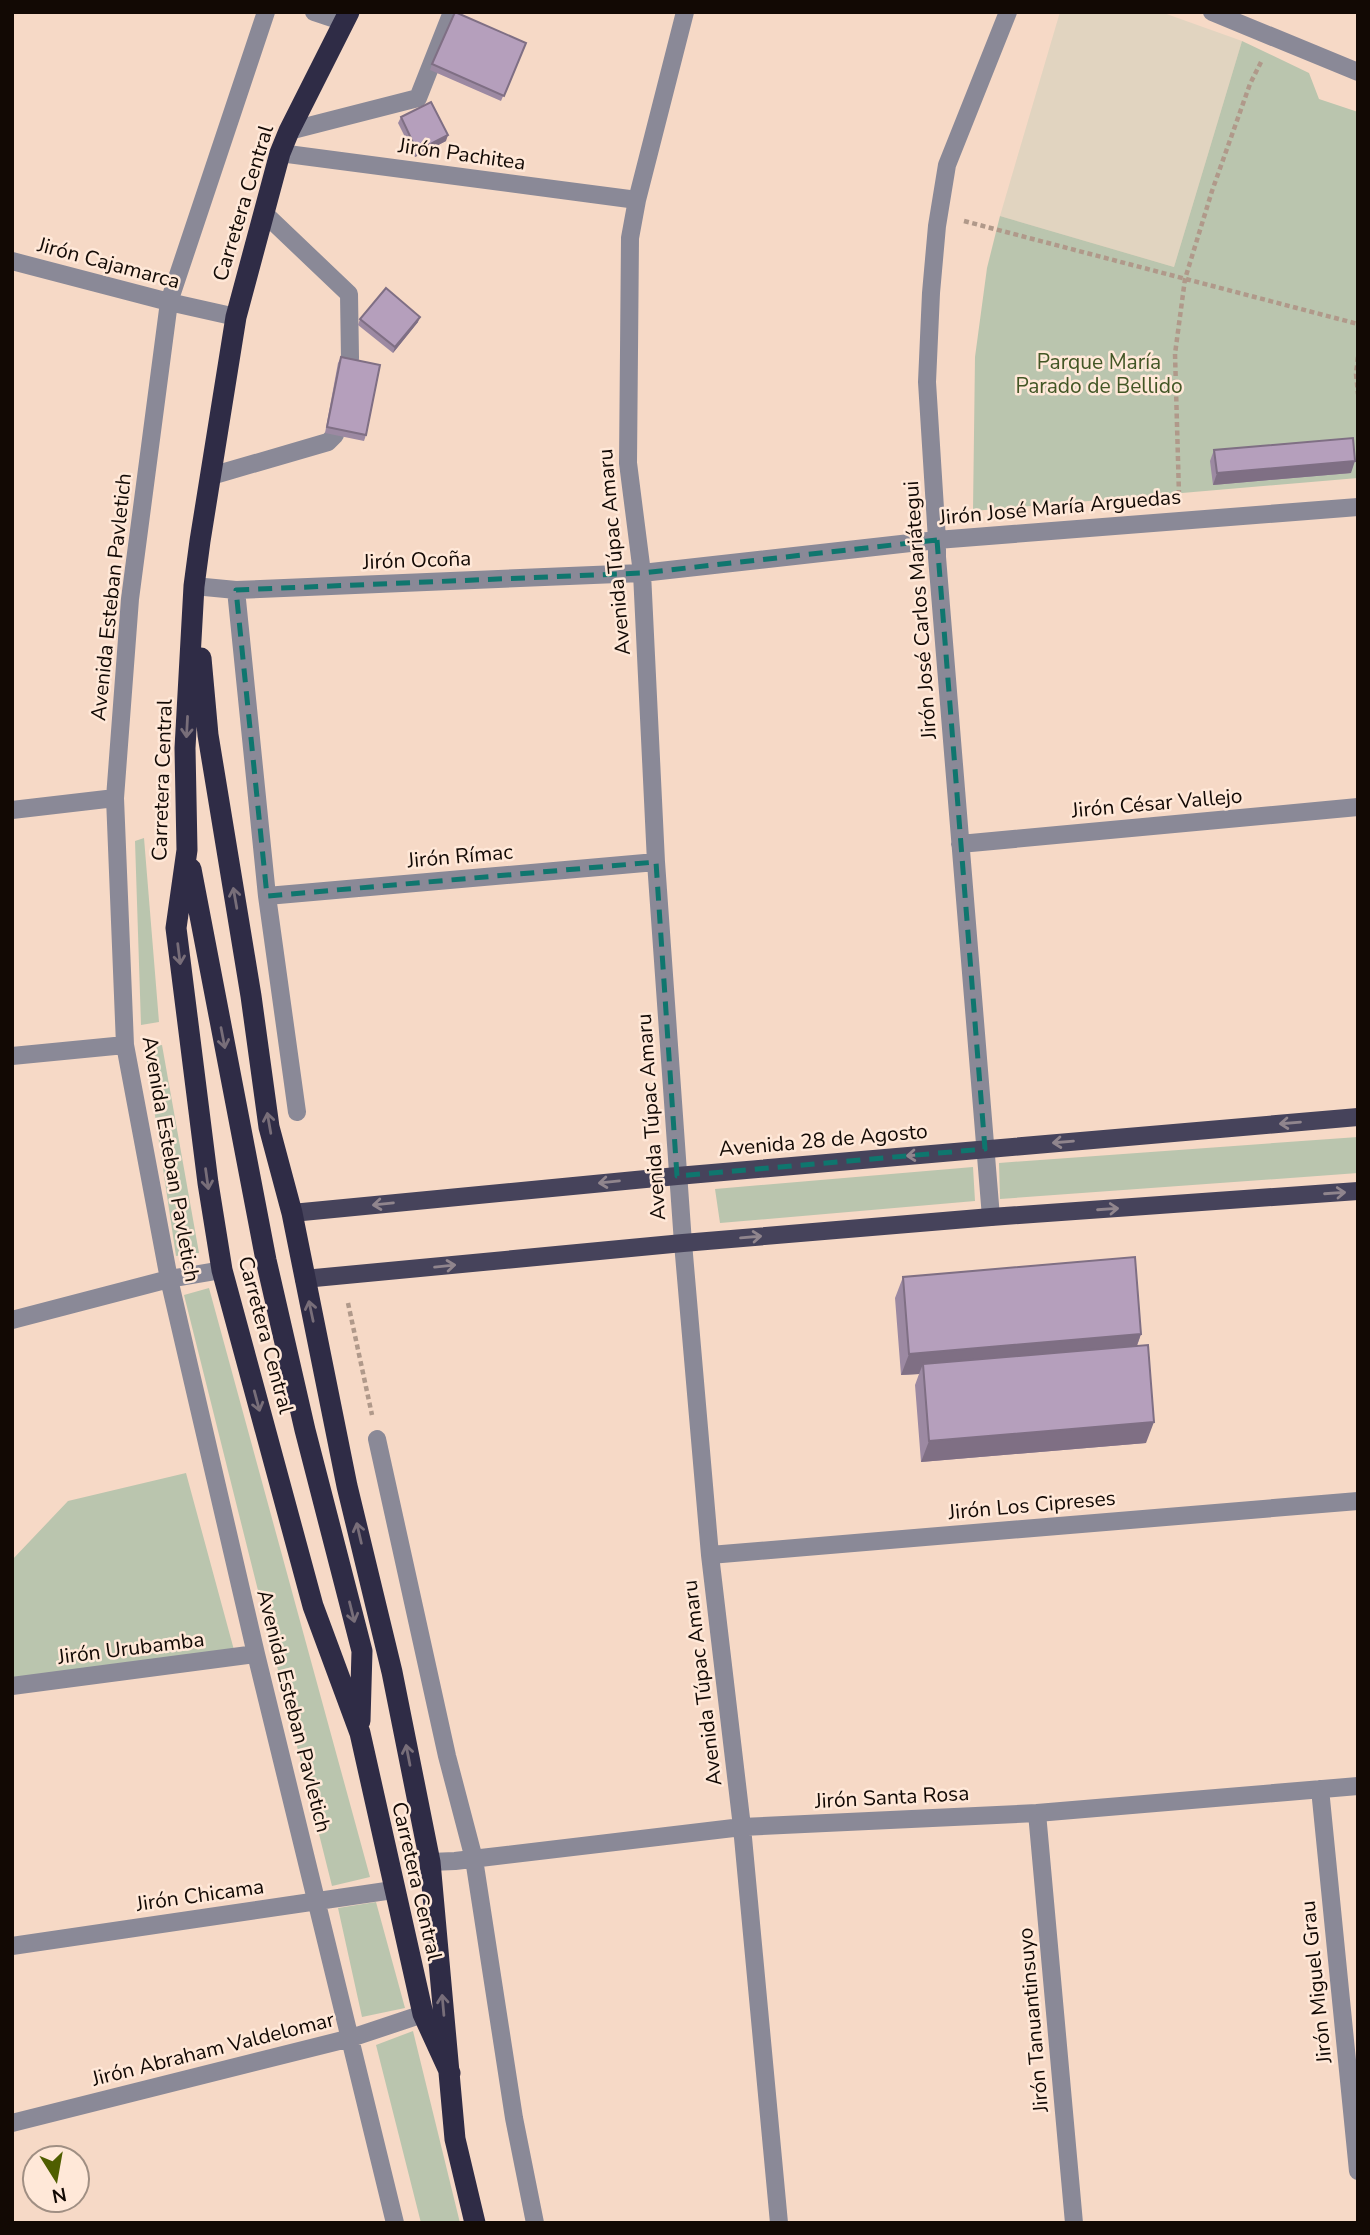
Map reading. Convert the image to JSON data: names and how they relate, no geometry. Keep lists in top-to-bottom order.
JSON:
{
  "streets": {
    "highway": ["Carretera Central"],
    "main road": ["Avenida 28 de Agosto"],
    "street": [
      "Jirón Pachitea",
      "Jirón Cajamarca",
      "Jirón José María Arguedas",
      "Avenida Túpac Amaru",
      "Jirón Ocoña",
      "Avenida Esteban Pavletich",
      "Jirón José Carlos Mariátegui",
      "Jirón César Vallejo",
      "Jirón Rímac",
      "Jirón Los Cipreses",
      "Jirón Urubamba",
      "Jirón Santa Rosa",
      "Jirón Chicama",
      "Jirón Miguel Grau",
      "Jirón Tanuantinsuyo",
      "Jirón Abraham Valdelomar"
    ]
  },
  "crossings": [
    ["Jirón Pachitea", "Carretera Central"],
    ["Jirón Pachitea", "Avenida Túpac Amaru"],
    ["Carretera Central", "Jirón Cajamarca"],
    ["Carretera Central", "Jirón Ocoña"],
    ["Carretera Central", "Avenida 28 de Agosto"],
    ["Carretera Central", "Jirón Santa Rosa"],
    ["Carretera Central", "Jirón Chicama"],
    ["Carretera Central", "Jirón Abraham Valdelomar"],
    ["Jirón Cajamarca", "Avenida Esteban Pavletich"],
    ["Jirón José María Arguedas", "Avenida Túpac Amaru"],
    ["Jirón José María Arguedas", "Jirón Ocoña"],
    ["Jirón José María Arguedas", "Jirón José Carlos Mariátegui"],
    ["Avenida Túpac Amaru", "Jirón Ocoña"],
    ["Avenida Túpac Amaru", "Jirón Rímac"],
    ["Avenida Túpac Amaru", "Avenida 28 de Agosto"],
    ["Avenida Túpac Amaru", "Jirón Los Cipreses"],
    ["Avenida Túpac Amaru", "Jirón Santa Rosa"],
    ["Avenida Esteban Pavletich", "Jirón Urubamba"],
    ["Avenida Esteban Pavletich", "Jirón Chicama"],
    ["Avenida Esteban Pavletich", "Jirón Abraham Valdelomar"],
    ["Jirón José Carlos Mariátegui", "Jirón César Vallejo"],
    ["Jirón José Carlos Mariátegui", "Avenida 28 de Agosto"],
    ["Jirón Santa Rosa", "Jirón Miguel Grau"],
    ["Jirón Santa Rosa", "Jirón Tanuantinsuyo"]
  ],
  "parks": ["Parque María Parado de Bellido"],
  "north": "bottom"
}
